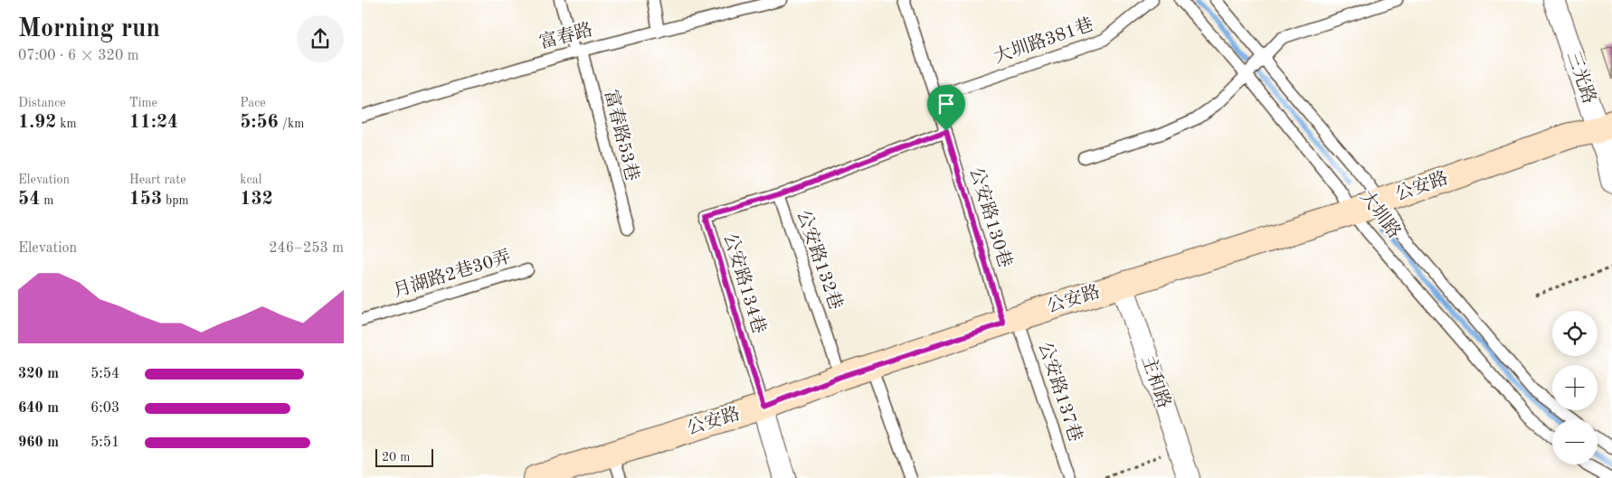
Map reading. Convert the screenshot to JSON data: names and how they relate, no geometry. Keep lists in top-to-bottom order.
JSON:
{
  "streets": {
    "main road": ["公安路"],
    "street": ["三光路", "主和路"],
    "lane": [
      "富春路",
      "大圳路381巷",
      "富春路53巷",
      "大圳路",
      "公安路130巷",
      "公安路132巷",
      "月湖路2巷30弄",
      "公安路134巷",
      "公安路137巷"
    ]
  },
  "crossings": [
    ["富春路", "富春路53巷"],
    ["大圳路381巷", "公安路130巷"],
    ["三光路", "公安路"],
    ["公安路", "大圳路"],
    ["公安路", "公安路130巷"],
    ["公安路", "公安路132巷"],
    ["公安路", "公安路134巷"],
    ["公安路", "主和路"],
    ["公安路", "公安路137巷"],
    ["公安路130巷", "公安路132巷"],
    ["公安路130巷", "公安路137巷"],
    ["公安路132巷", "公安路134巷"]
  ],
  "scale_bar": "20 m",
  "page": {
    "heading": ["Morning run", "07:00 · 6 × 320 m"],
    "stats": [
      ["Distance", "1.92 km"],
      ["Time", "11:24"],
      ["Pace", "5:56 /km"],
      ["Elevation", "54 m"],
      ["Heart rate", "153 bpm"],
      ["kcal", "132"]
    ],
    "chart": ["Elevation", "246–253 m"],
    "map_buttons": ["+", "−"],
    "list": [
      {
        "name": "320 m",
        "note": "5:54"
      },
      {
        "name": "640 m",
        "note": "6:03"
      },
      {
        "name": "960 m",
        "note": "5:51"
      }
    ],
    "scale": "20 m"
  }
}
